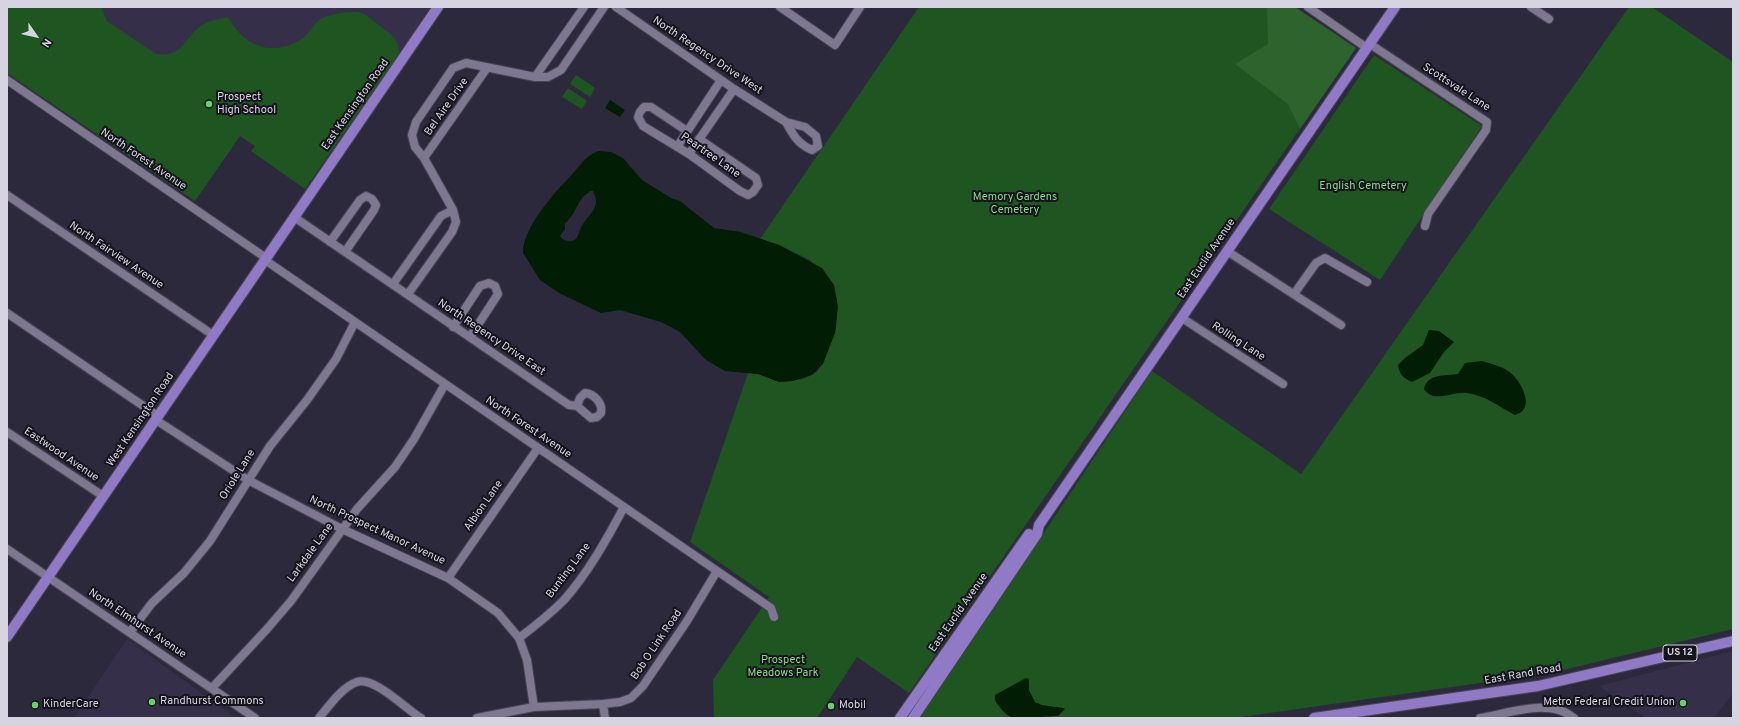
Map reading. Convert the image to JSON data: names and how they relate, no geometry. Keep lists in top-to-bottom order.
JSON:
{
  "streets": {
    "main road": [
      "East Kensington Road",
      "East Euclid Avenue",
      "West Kensington Road",
      "US 12",
      "East Rand Road"
    ],
    "street": [
      "North Regency Drive West",
      "Scottsvale Lane",
      "Bel Aire Drive",
      "Peartree Lane",
      "North Forest Avenue",
      "North Fairview Avenue",
      "North Regency Drive East",
      "Rolling Lane",
      "Eastwood Avenue",
      "Oriole Lane",
      "Albion Lane",
      "North Prospect Manor Avenue",
      "Larkdale Lane",
      "Bunting Lane",
      "North Elmhurst Avenue",
      "Bob O Link Road"
    ]
  },
  "crossings": [
    ["Scottsvale Lane", "East Euclid Avenue"],
    ["East Kensington Road", "North Regency Drive East"],
    ["East Kensington Road", "West Kensington Road"],
    ["Bel Aire Drive", "North Regency Drive East"],
    ["North Forest Avenue", "West Kensington Road"],
    ["North Forest Avenue", "Oriole Lane"],
    ["North Forest Avenue", "Albion Lane"],
    ["North Forest Avenue", "Larkdale Lane"],
    ["North Forest Avenue", "Bunting Lane"],
    ["North Forest Avenue", "Bob O Link Road"],
    ["North Fairview Avenue", "West Kensington Road"],
    ["East Euclid Avenue", "Rolling Lane"],
    ["North Regency Drive East", "West Kensington Road"],
    ["West Kensington Road", "Eastwood Avenue"],
    ["West Kensington Road", "North Prospect Manor Avenue"],
    ["West Kensington Road", "North Elmhurst Avenue"],
    ["Oriole Lane", "North Prospect Manor Avenue"],
    ["Oriole Lane", "North Elmhurst Avenue"],
    ["Albion Lane", "North Prospect Manor Avenue"],
    ["North Prospect Manor Avenue", "Larkdale Lane"],
    ["North Prospect Manor Avenue", "Bunting Lane"],
    ["North Prospect Manor Avenue", "Bob O Link Road"],
    ["Larkdale Lane", "North Elmhurst Avenue"]
  ],
  "parks": ["English Cemetery", "Memory Gardens Cemetery", "Prospect Meadows Park"],
  "places": [
    "Prospect High School",
    "Randhurst Commons",
    "Metro Federal Credit Union",
    "KinderCare",
    "Mobil"
  ],
  "north": "bottom right"
}
